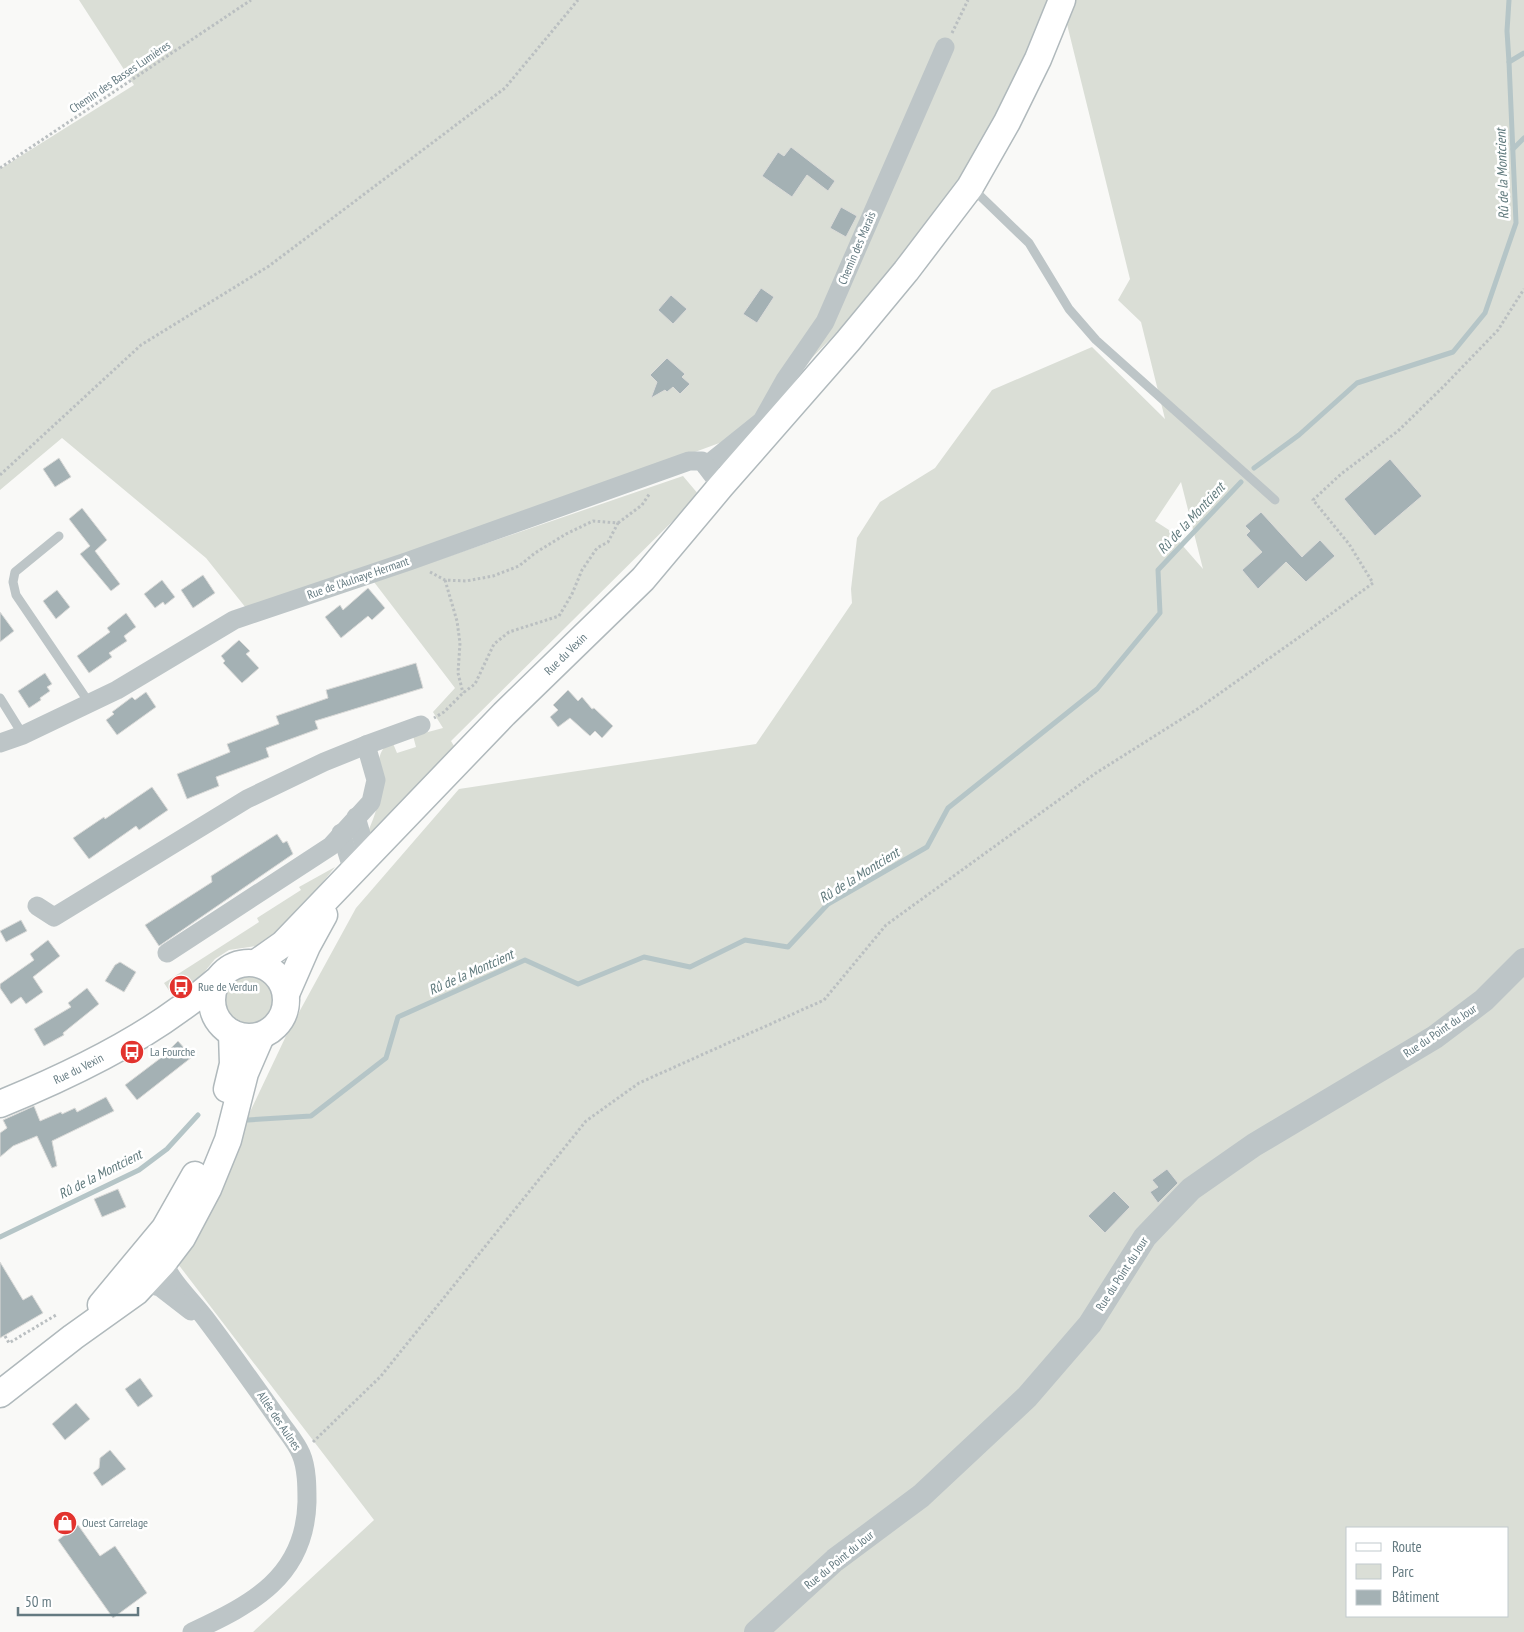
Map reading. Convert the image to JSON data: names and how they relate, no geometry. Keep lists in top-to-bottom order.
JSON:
{
  "streets": {
    "main road": ["Rue du Vexin"],
    "street": [
      "Chemin des Marais",
      "Rue de l'Aulnaye Hermant",
      "Rue du Point du Jour",
      "Allée des Aulnes"
    ],
    "path": ["Chemin des Basses Lumières"]
  },
  "crossings": [
    ["Chemin des Marais", "Rue du Vexin"],
    ["Rue de l'Aulnaye Hermant", "Rue du Vexin"]
  ],
  "water": ["Rû de la Montcient"],
  "places": {
    "bus stop": ["Rue de Verdun", "La Fourche"],
    "shop": ["Ouest Carrelage"]
  },
  "legend": ["Route", "Parc", "Bâtiment"],
  "scale_bar": "50 m"
}
